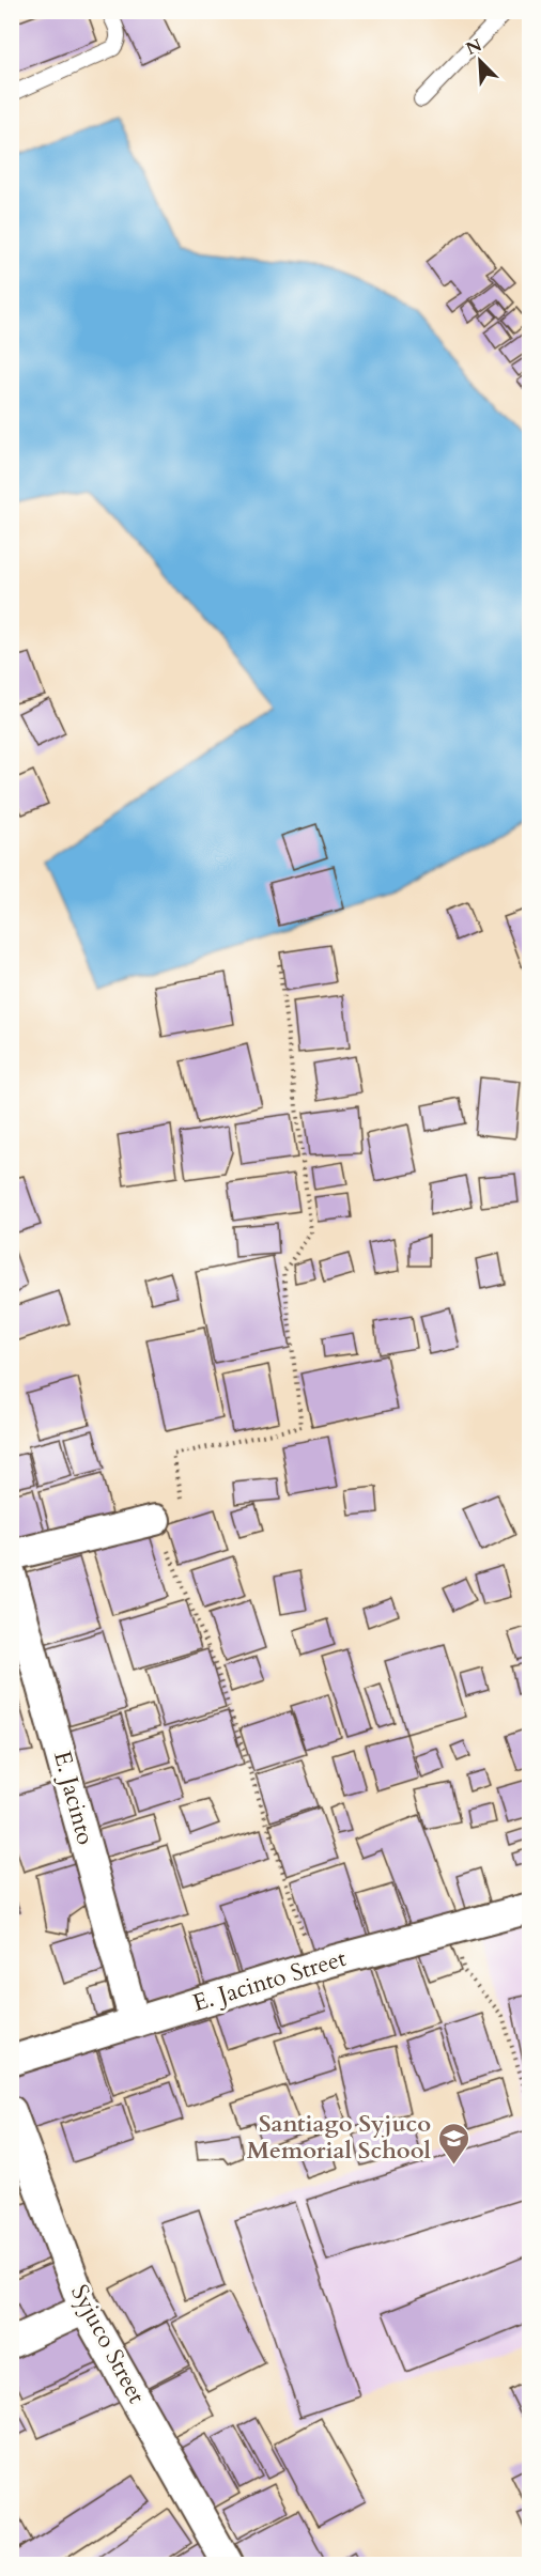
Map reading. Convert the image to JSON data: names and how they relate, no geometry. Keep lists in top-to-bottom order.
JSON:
{
  "streets": {
    "street": ["E. Jacinto", "E. Jacinto Street", "Syjuco Street"]
  },
  "crossings": [
    ["E. Jacinto", "E. Jacinto Street"]
  ],
  "places": {
    "school or university": ["Santiago Syjuco Memorial School"]
  },
  "north": "top left"
}
